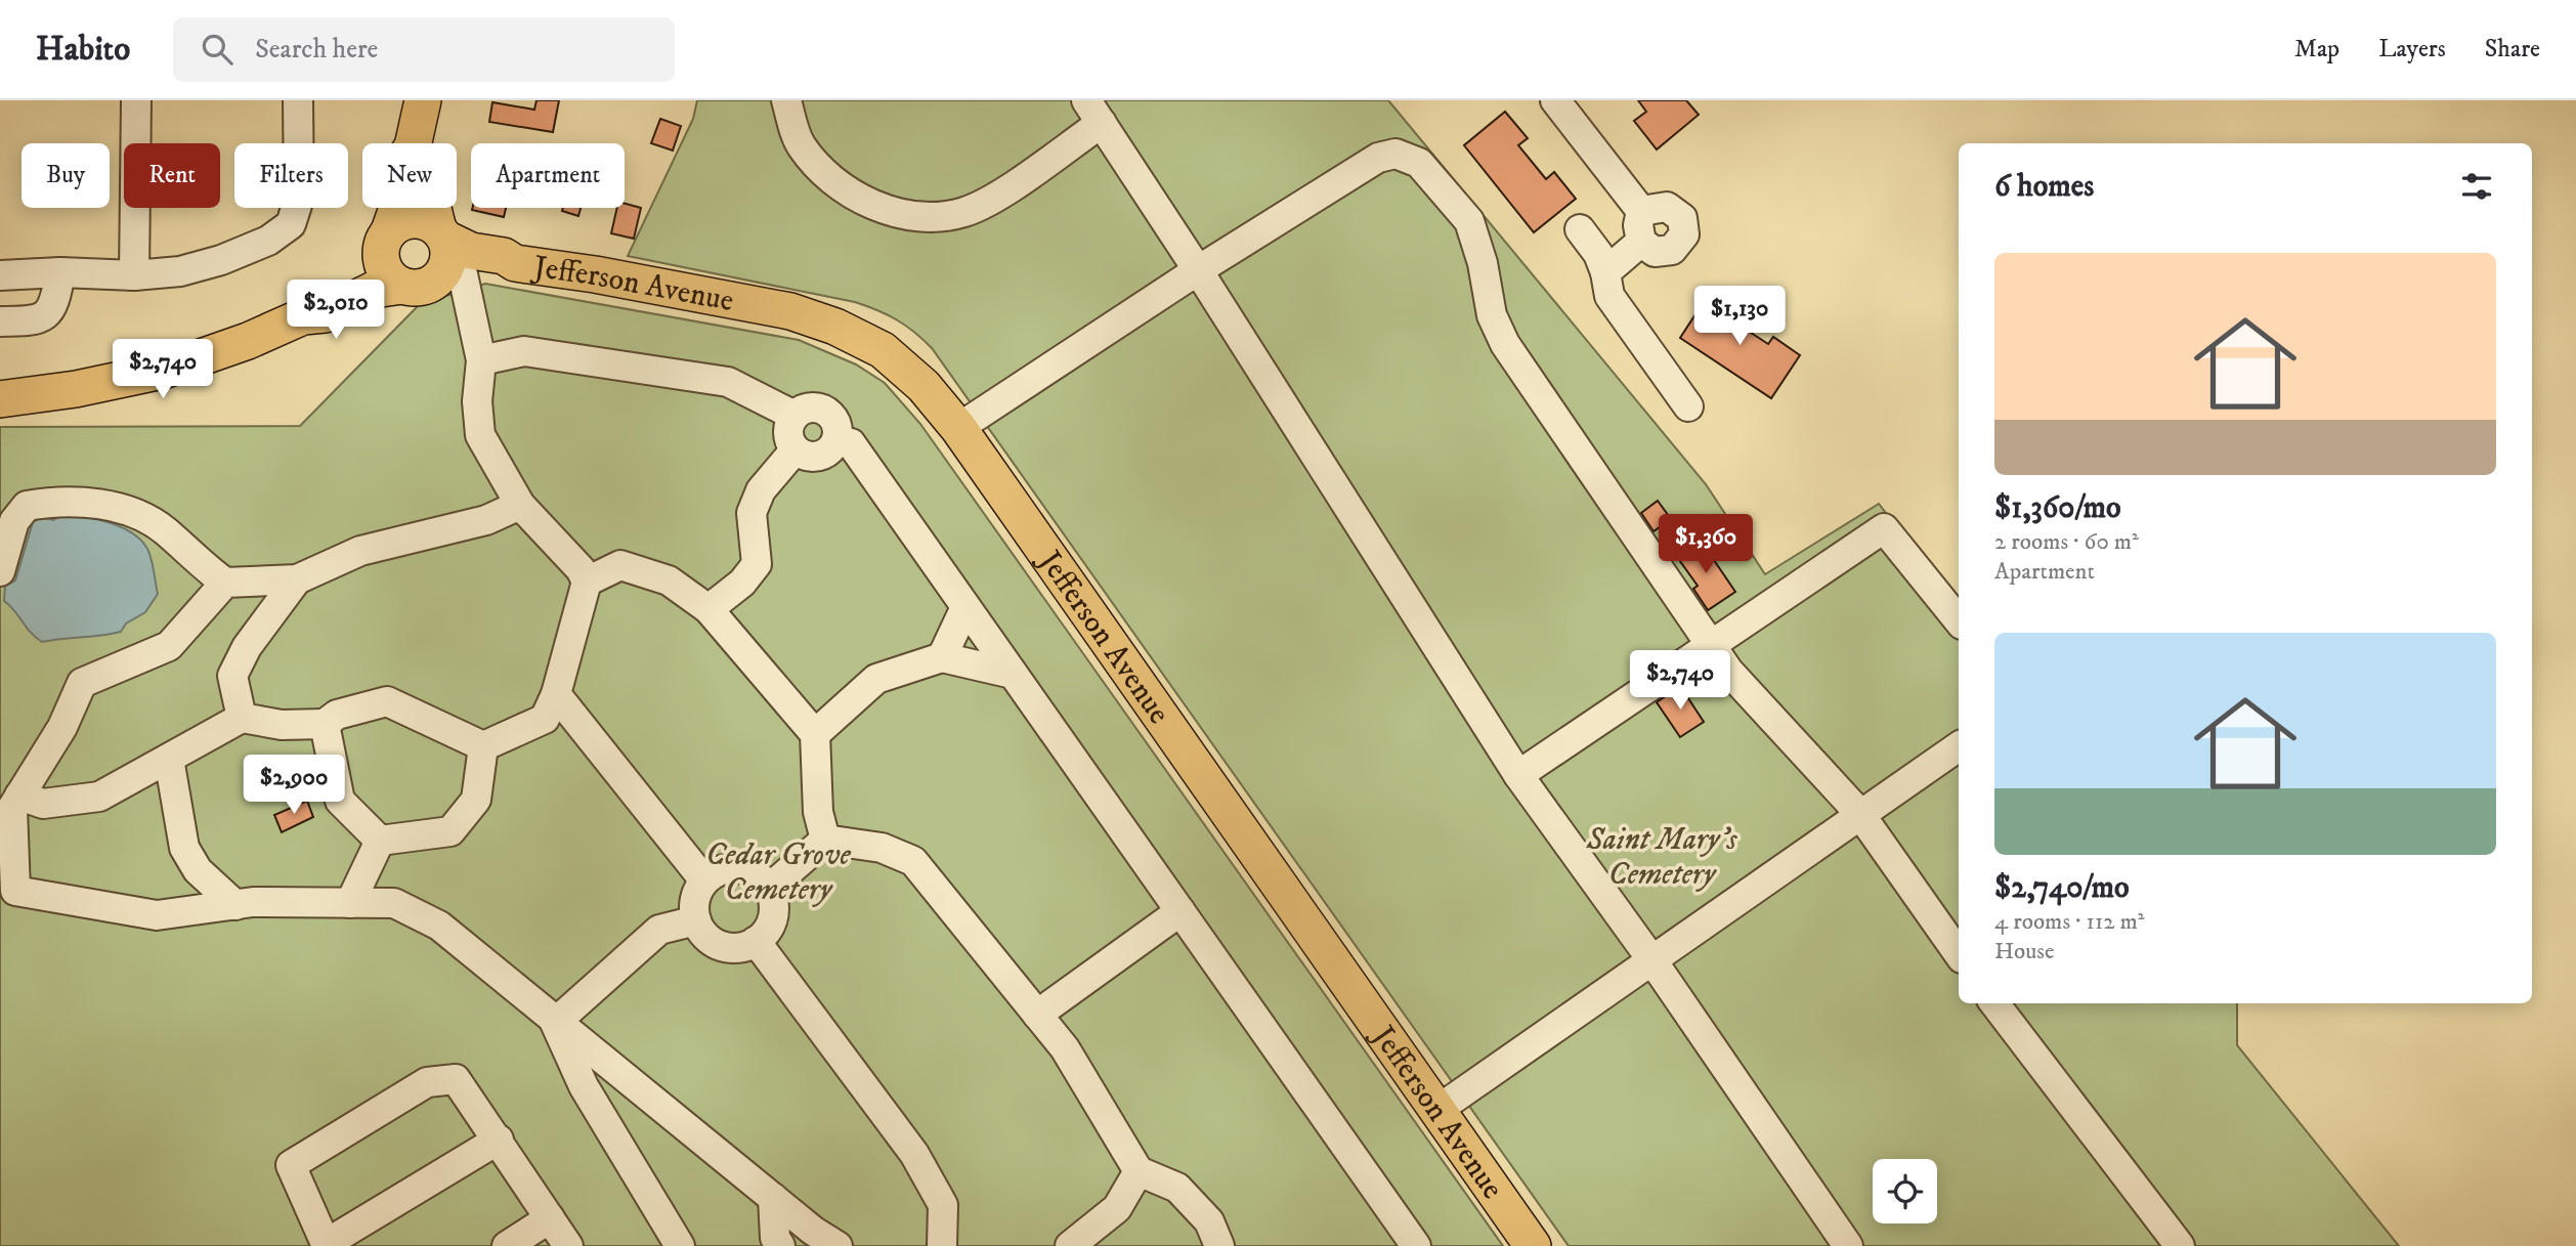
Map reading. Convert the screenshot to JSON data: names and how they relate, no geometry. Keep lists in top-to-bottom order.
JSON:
{
  "streets": {
    "main road": ["Jefferson Avenue"]
  },
  "parks": ["Saint Mary's Cemetery", "Cedar Grove Cemetery"],
  "page": {
    "header": "Habito",
    "search": "Search here",
    "nav": ["Map", "Layers", "Share"],
    "chip": [
      "Buy",
      "Rent",
      "Filters",
      "New",
      "Apartment"
    ],
    "heading": "6 homes",
    "list": [
      {
        "name": "$1,360/mo",
        "note": "2 rooms · 60 m² · Apartment"
      },
      {
        "name": "$2,740/mo",
        "note": "4 rooms · 112 m² · House"
      }
    ],
    "price": [
      "$2,010",
      "$1,130",
      "$2,740",
      "$1,360",
      "$2,740",
      "$2,900"
    ]
  }
}
